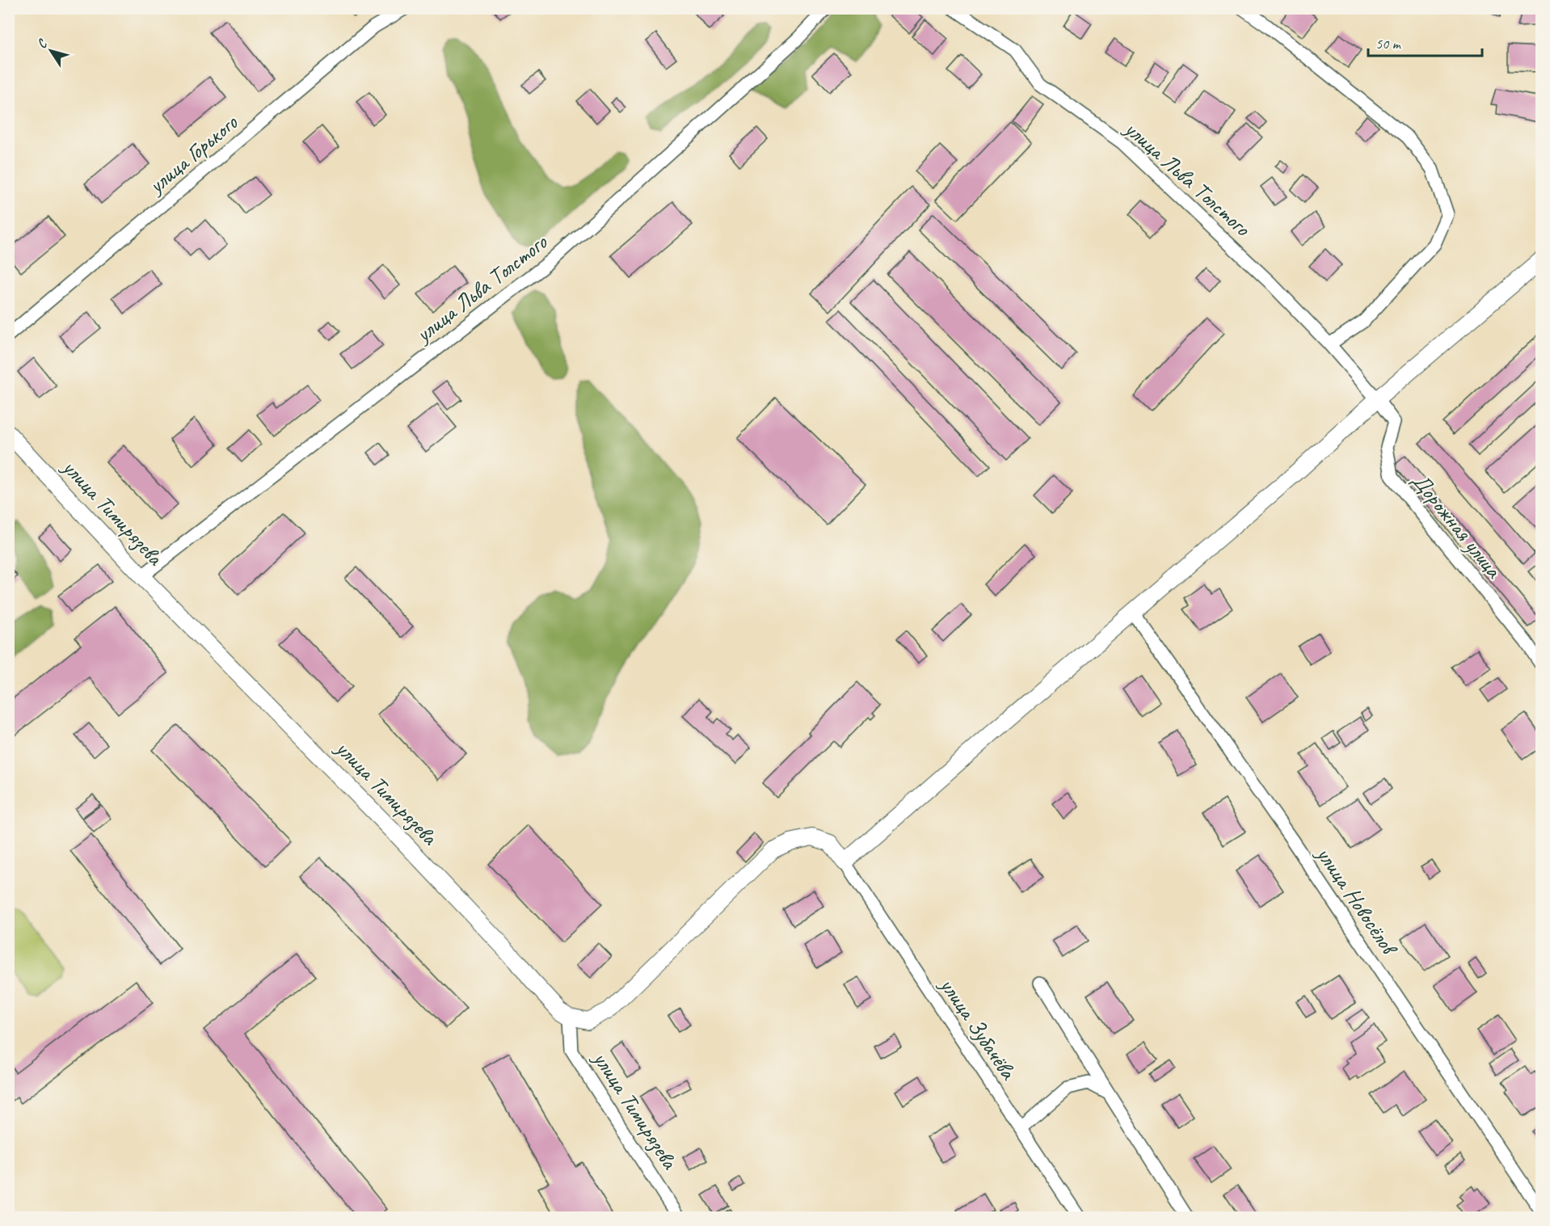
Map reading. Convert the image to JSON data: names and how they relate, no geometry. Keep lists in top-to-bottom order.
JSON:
{
  "streets": {
    "street": [
      "улица Горького",
      "улица Льва Толстого",
      "улица Тимирязева",
      "Дорожная улица",
      "улица Новосёлов",
      "улица Зубачёва"
    ]
  },
  "crossings": [
    ["улица Льва Толстого", "улица Тимирязева"],
    ["улица Льва Толстого", "Дорожная улица"]
  ],
  "scale_bar": "50 m",
  "north": "top left"
}
